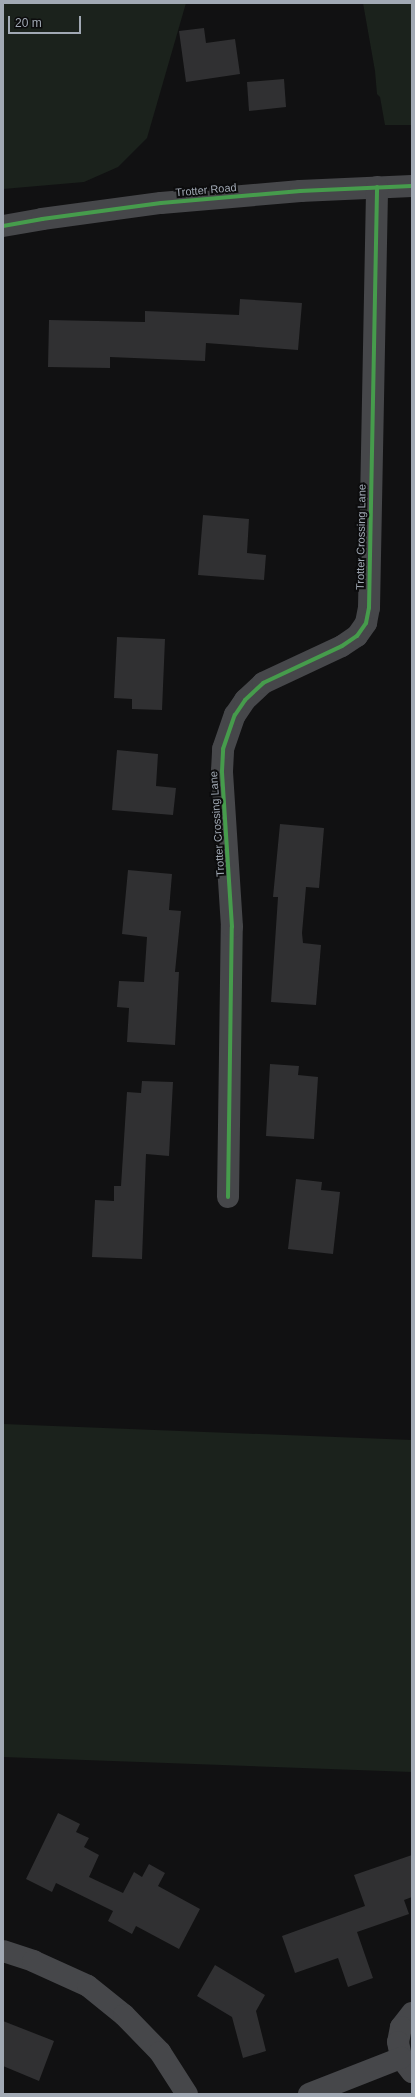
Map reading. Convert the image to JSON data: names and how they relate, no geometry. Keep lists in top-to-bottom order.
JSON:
{
  "streets": {
    "street": ["Trotter Road", "Trotter Crossing Lane"]
  },
  "crossings": [
    ["Trotter Road", "Trotter Crossing Lane"]
  ],
  "scale_bar": "20 m"
}
